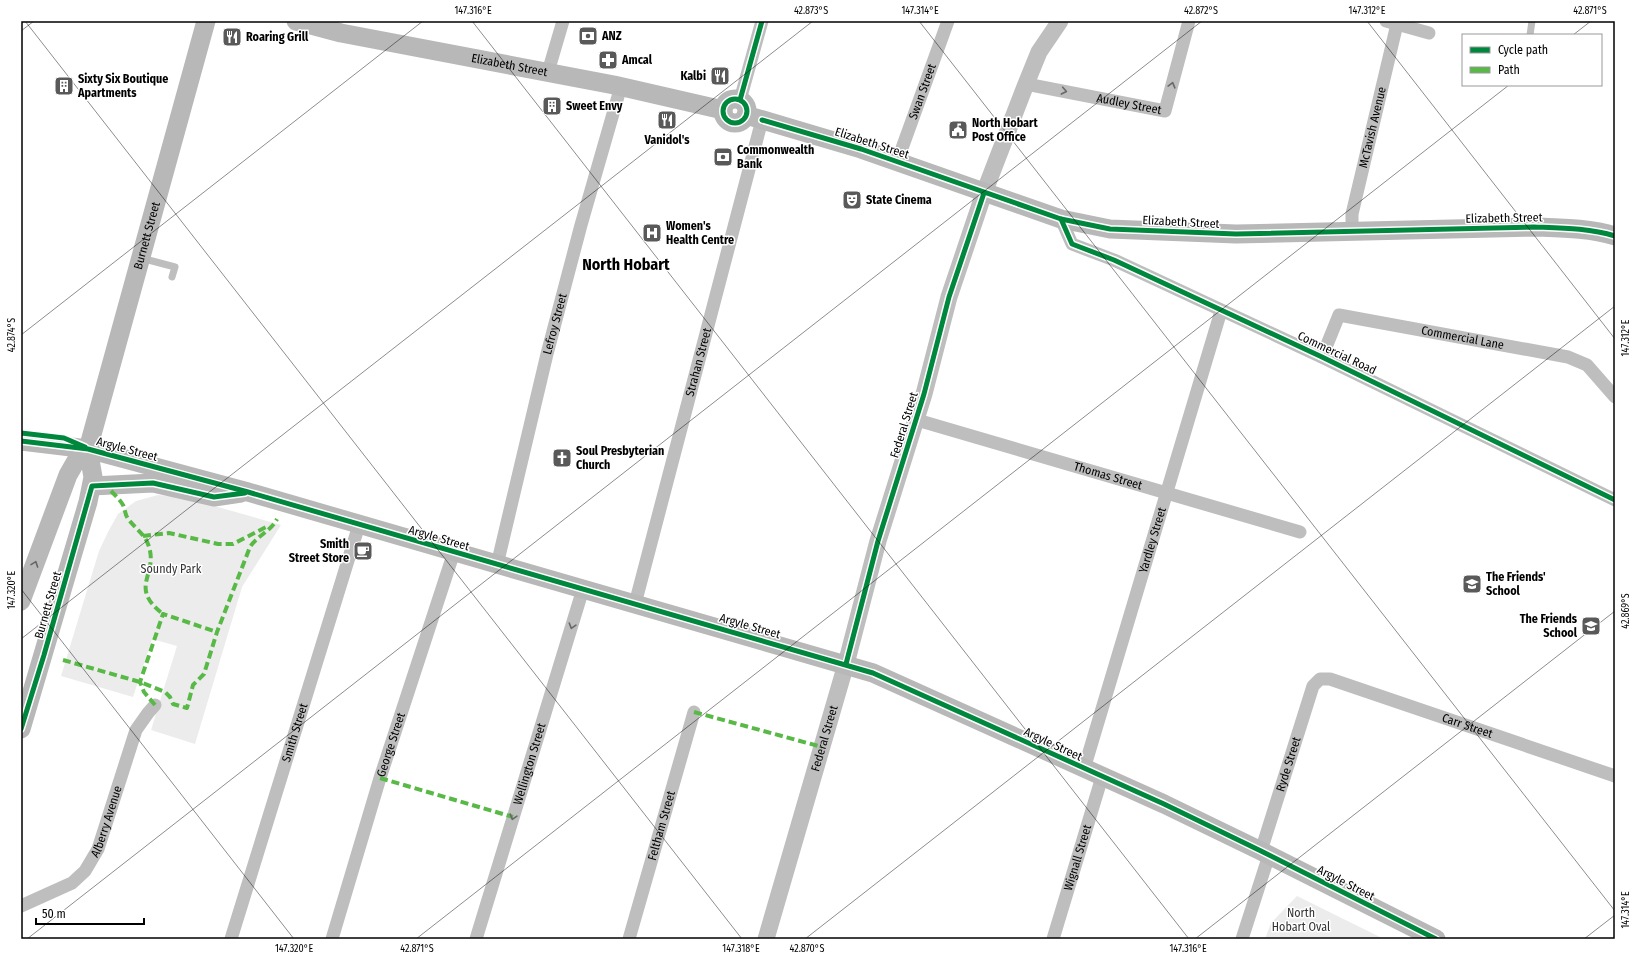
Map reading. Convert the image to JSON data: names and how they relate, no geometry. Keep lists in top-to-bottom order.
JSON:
{
  "streets": {
    "main road": ["Elizabeth Street", "Burnett Street", "Argyle Street"],
    "street": [
      "Swan Street",
      "Audley Street",
      "McTavish Avenue",
      "Lefroy Street",
      "Commercial Lane",
      "Commercial Road",
      "Strahan Street",
      "Federal Street",
      "Thomas Street",
      "Yardley Street",
      "Carr Street",
      "Smith Street",
      "George Street",
      "Wellington Street",
      "Ryde Street",
      "Alberry Avenue",
      "Feltham Street",
      "Wignall Street"
    ]
  },
  "crossings": [
    ["Elizabeth Street", "Swan Street"],
    ["Elizabeth Street", "McTavish Avenue"],
    ["Elizabeth Street", "Lefroy Street"],
    ["Elizabeth Street", "Commercial Road"],
    ["Elizabeth Street", "Strahan Street"],
    ["Elizabeth Street", "Federal Street"],
    ["Audley Street", "Federal Street"],
    ["Burnett Street", "Argyle Street"],
    ["Lefroy Street", "Argyle Street"],
    ["Commercial Lane", "Commercial Road"],
    ["Commercial Road", "Yardley Street"],
    ["Strahan Street", "Argyle Street"],
    ["Federal Street", "Argyle Street"],
    ["Federal Street", "Thomas Street"],
    ["Argyle Street", "Yardley Street"],
    ["Argyle Street", "Smith Street"],
    ["Argyle Street", "George Street"],
    ["Argyle Street", "Wellington Street"],
    ["Argyle Street", "Ryde Street"],
    ["Argyle Street", "Wignall Street"],
    ["Thomas Street", "Yardley Street"],
    ["Carr Street", "Ryde Street"]
  ],
  "one_way": ["Wellington Street"],
  "districts": ["North Hobart"],
  "parks": ["Soundy Park", "North Hobart Oval"],
  "places": {
    "bank": ["ANZ", "Commonwealth Bank"],
    "restaurant": ["Roaring Grill", "Kalbi", "Vanidol's"],
    "pharmacy": ["Amcal"],
    "building": ["Sixty Six Boutique Apartments", "Sweet Envy"],
    "public building": ["North Hobart Post Office"],
    "theatre": ["State Cinema"],
    "hospital": ["Women's Health Centre"],
    "church": ["Soul Presbyterian Church"],
    "cafe": ["Smith Street Store"],
    "school or university": ["The Friends' School", "The Friends School"]
  },
  "legend": ["Cycle path", "Path"],
  "scale_bar": "50 m",
  "coordinates": [
    "147.316°E",
    "42.873°S",
    "147.314°E",
    "42.872°S",
    "147.312°E",
    "42.871°S",
    "42.874°S",
    "147.320°E",
    "42.869°S",
    "147.318°E",
    "42.870°S"
  ]
}
